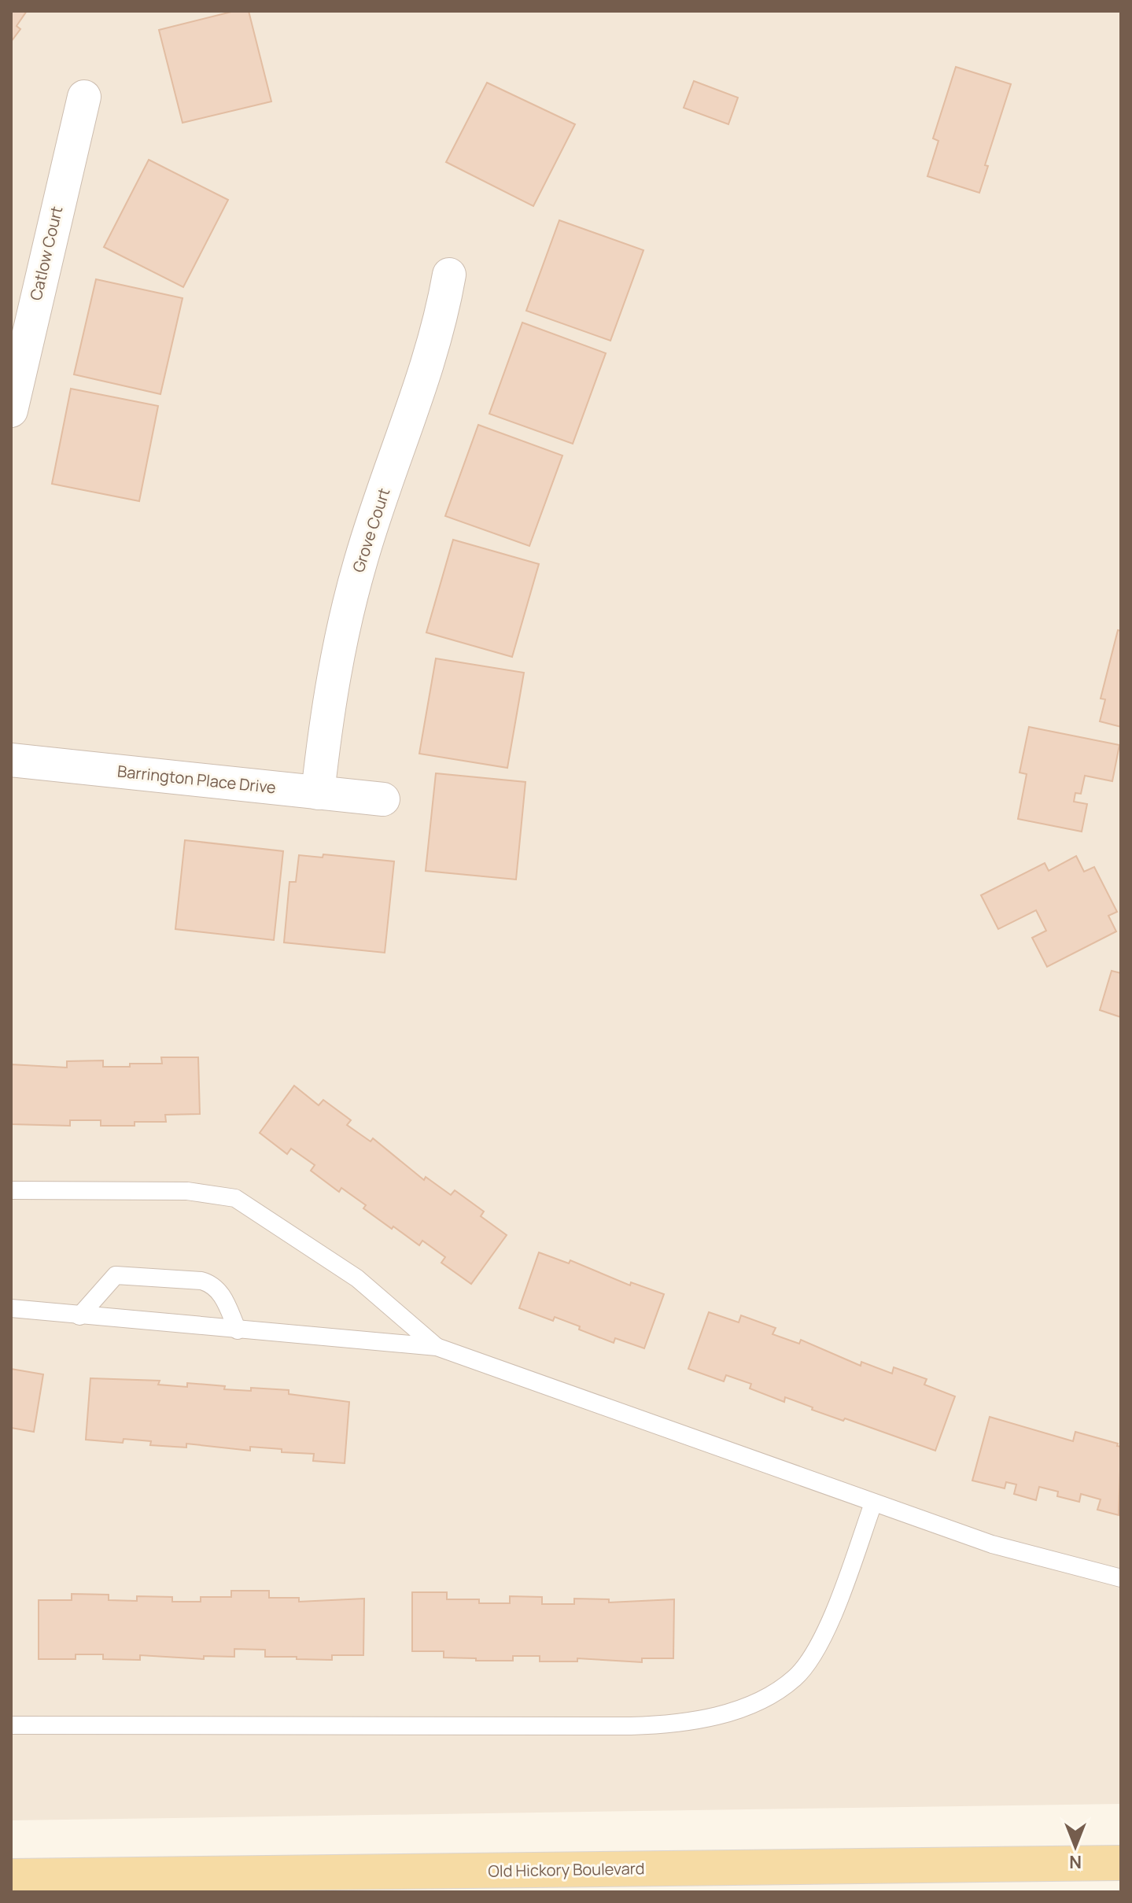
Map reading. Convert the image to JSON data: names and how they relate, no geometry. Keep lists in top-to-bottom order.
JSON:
{
  "streets": {
    "main road": ["Old Hickory Boulevard"],
    "street": ["Catlow Court", "Grove Court", "Barrington Place Drive"]
  },
  "crossings": [
    ["Grove Court", "Barrington Place Drive"]
  ],
  "north": "bottom"
}
